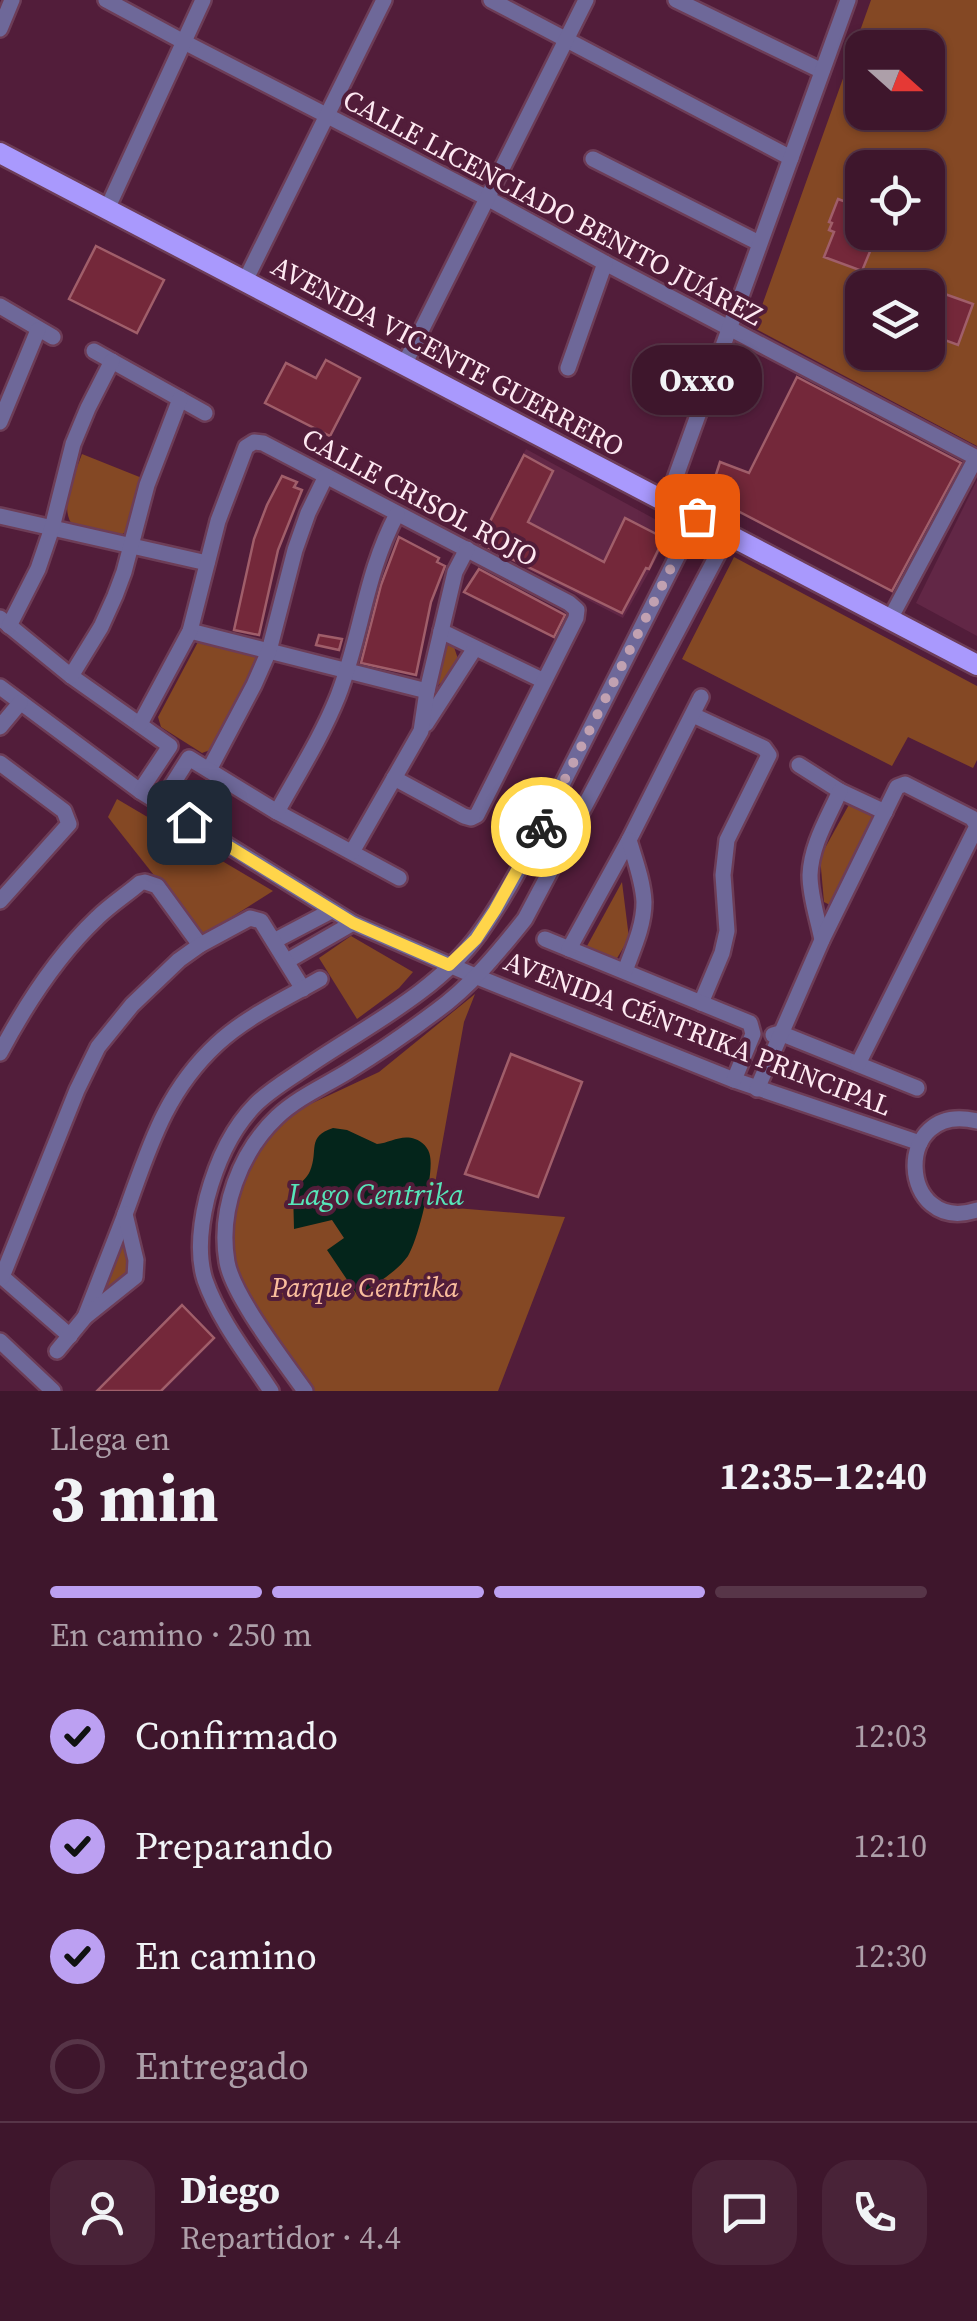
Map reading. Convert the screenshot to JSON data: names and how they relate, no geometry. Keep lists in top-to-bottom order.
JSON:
{
  "streets": {
    "main road": ["AVENIDA VICENTE GUERRERO"],
    "street": ["CALLE LICENCIADO BENITO JUÁREZ", "CALLE CRISOL ROJO", "AVENIDA CÉNTRIKA PRINCIPAL"]
  },
  "water": ["Lago Centrika"],
  "parks": ["Parque Centrika"],
  "places": ["Oxxo"],
  "north": "right",
  "page": {
    "bubble": "Oxxo",
    "heading": ["3 min", "Llega en", "12:35–12:40"],
    "panel": ["Diego", "Repartidor · 4.4"],
    "bar": "En camino · 250 m",
    "list": [
      ["Confirmado", "12:03"],
      ["Preparando", "12:10"],
      ["En camino", "12:30"],
      "Entregado"
    ]
  }
}
